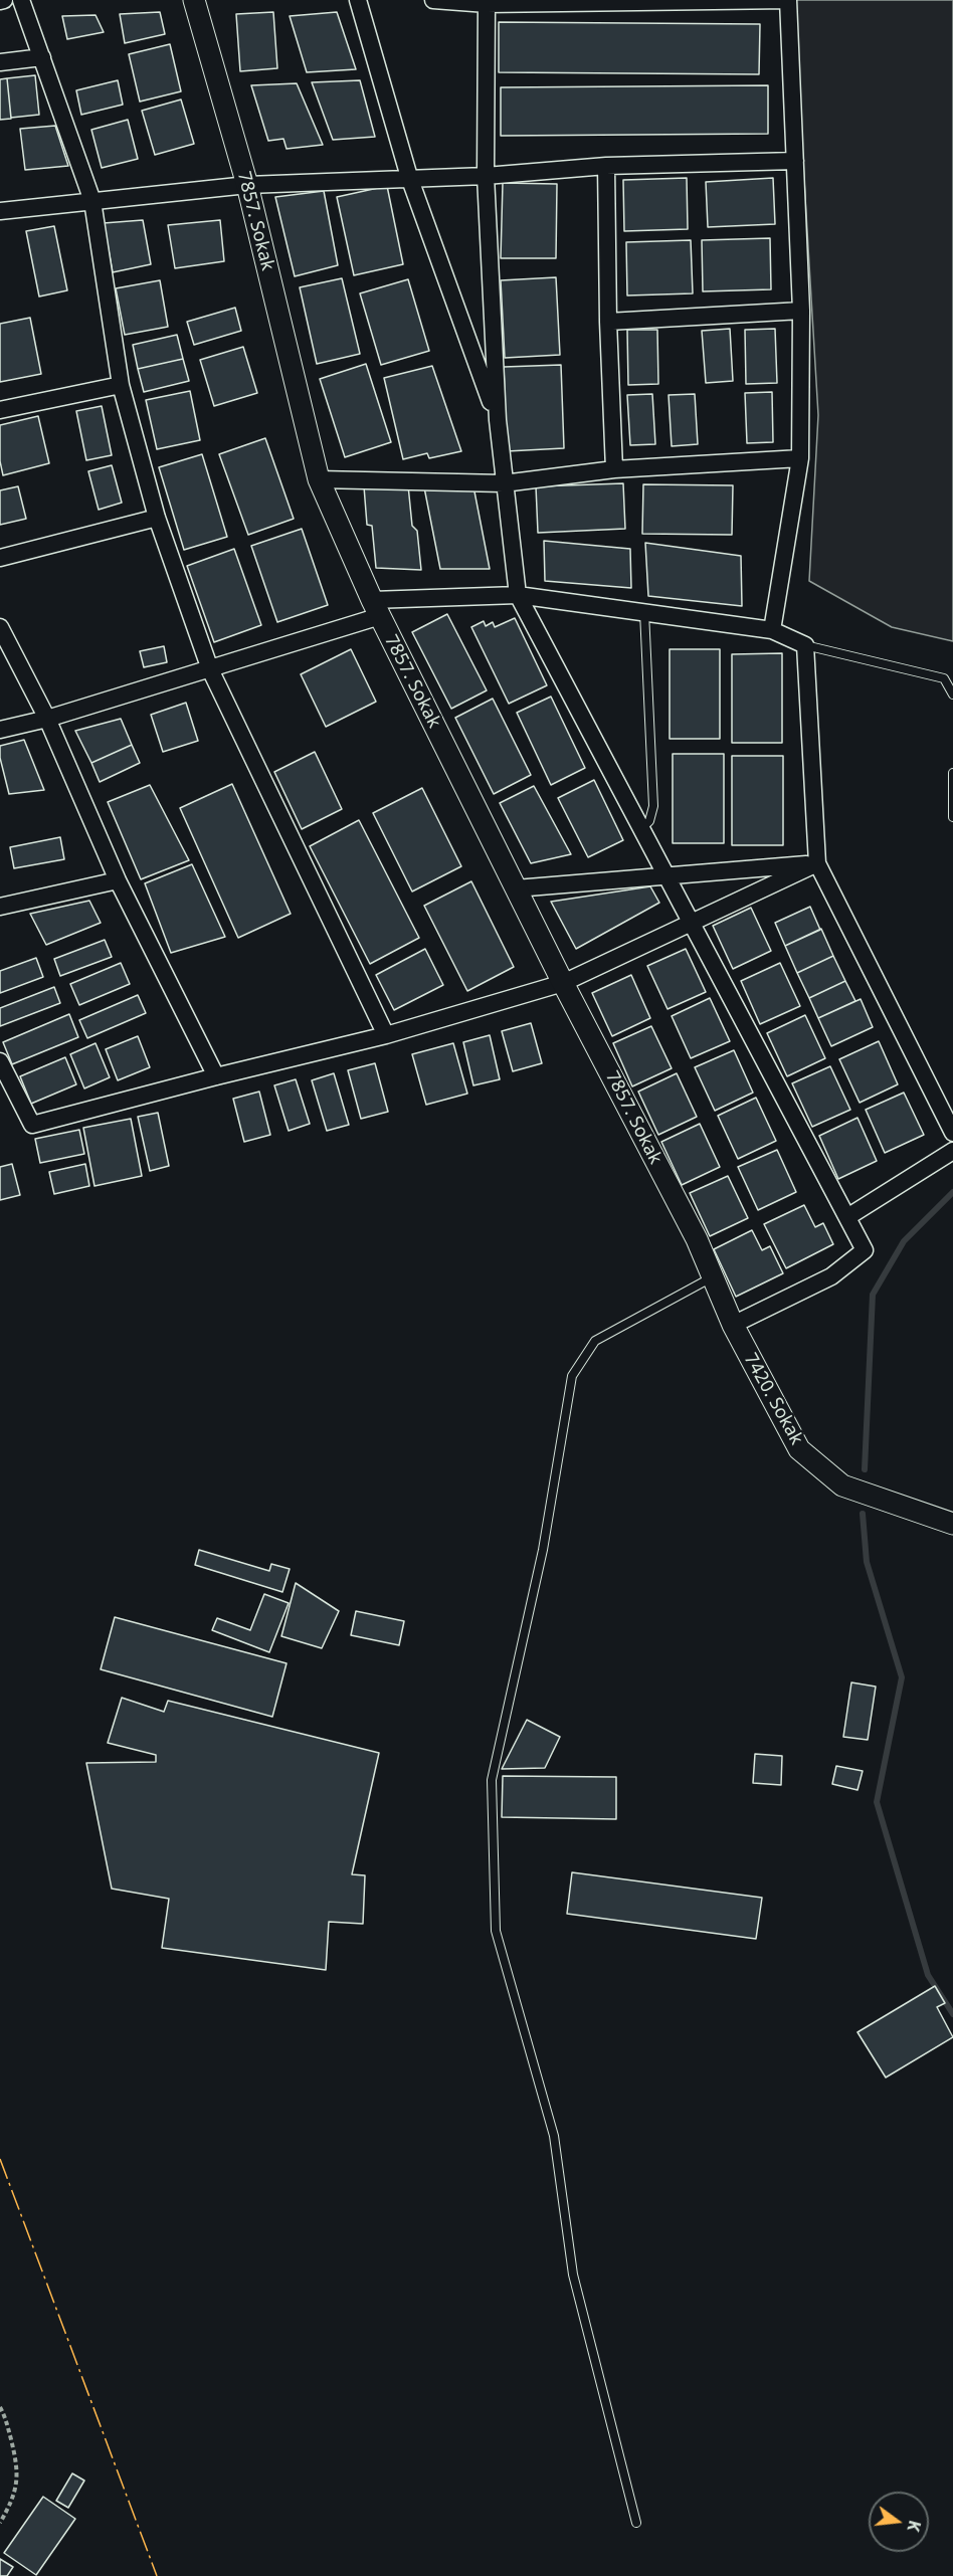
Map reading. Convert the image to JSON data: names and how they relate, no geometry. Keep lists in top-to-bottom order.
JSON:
{
  "streets": {
    "street": ["7857. Sokak", "7420. Sokak"]
  },
  "crossings": [
    ["7857. Sokak", "7420. Sokak"]
  ],
  "north": "right"
}
